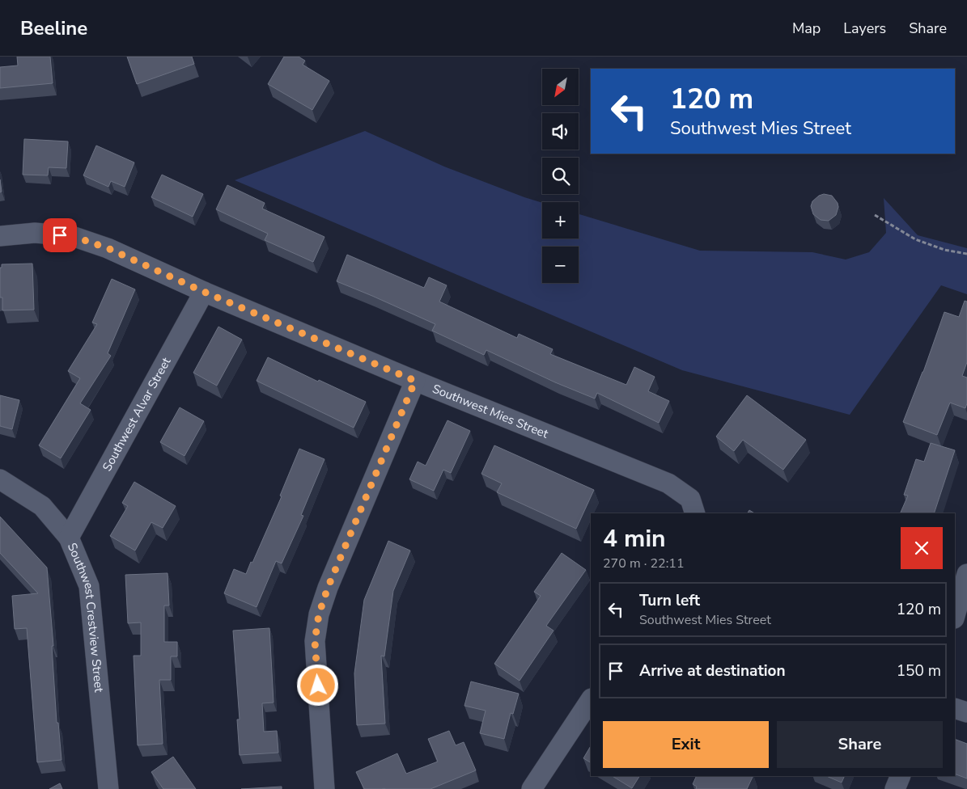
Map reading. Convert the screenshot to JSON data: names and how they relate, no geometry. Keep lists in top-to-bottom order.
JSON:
{
  "streets": {
    "street": ["Southwest Mies Street", "Southwest Alvar Street", "Southwest Crestview Street"]
  },
  "crossings": [
    ["Southwest Mies Street", "Southwest Alvar Street"],
    ["Southwest Alvar Street", "Southwest Crestview Street"]
  ],
  "north": "bottom left",
  "page": {
    "header": "Beeline",
    "nav": ["Map", "Layers", "Share"],
    "map_buttons": ["+", "−"],
    "turn": ["120 m", "Southwest Mies Street"],
    "heading": ["4 min", "270 m · 22:11"],
    "list": [
      {
        "name": "Turn left",
        "note": "Southwest Mies Street",
        "value": "120 m"
      },
      {
        "name": "Arrive at destination",
        "value": "150 m"
      }
    ],
    "buttons": ["Exit", "Share"]
  }
}
